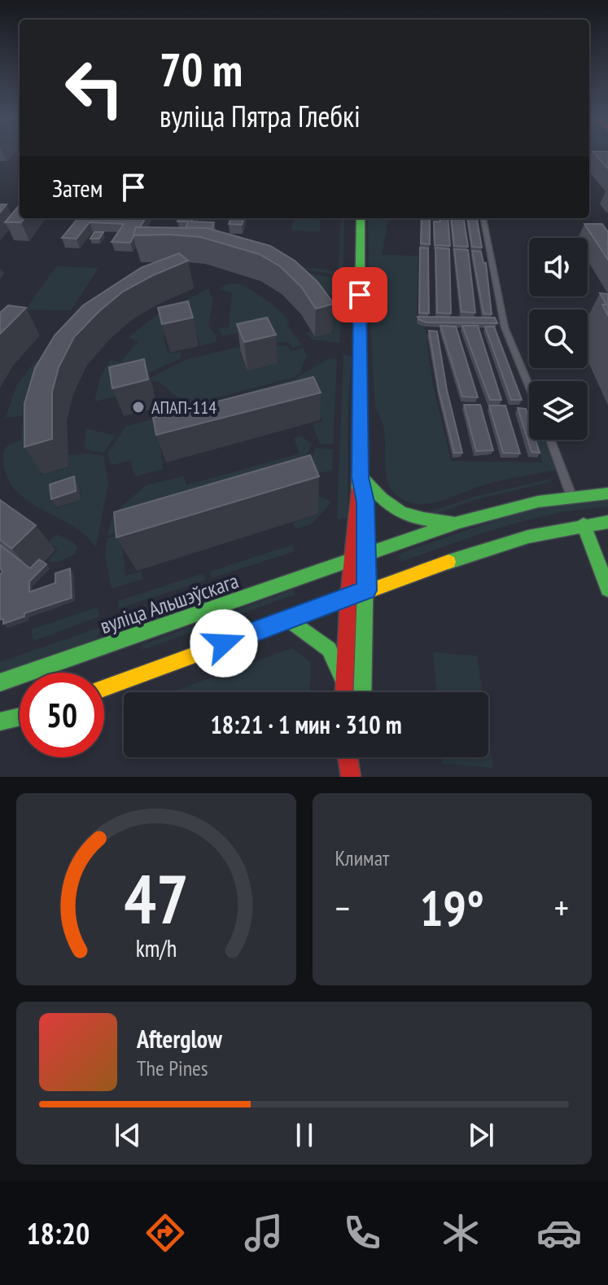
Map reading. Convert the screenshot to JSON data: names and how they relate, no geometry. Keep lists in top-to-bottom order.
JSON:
{
  "streets": {
    "main road": ["вуліца Альшэўскага"]
  },
  "places": ["АПАП-114"],
  "page": {
    "turn": ["70 m", "вуліца Пятра Глебкі"],
    "then": "Затем",
    "limit": "50",
    "trip": "18:21 · 1 мин · 310 m",
    "tile": "Климат",
    "heat": ["−", "19°", "+"],
    "song": ["Afterglow", "The Pines"],
    "tabs": "18:20",
    "gauge": ["47", "km/h"]
  }
}
